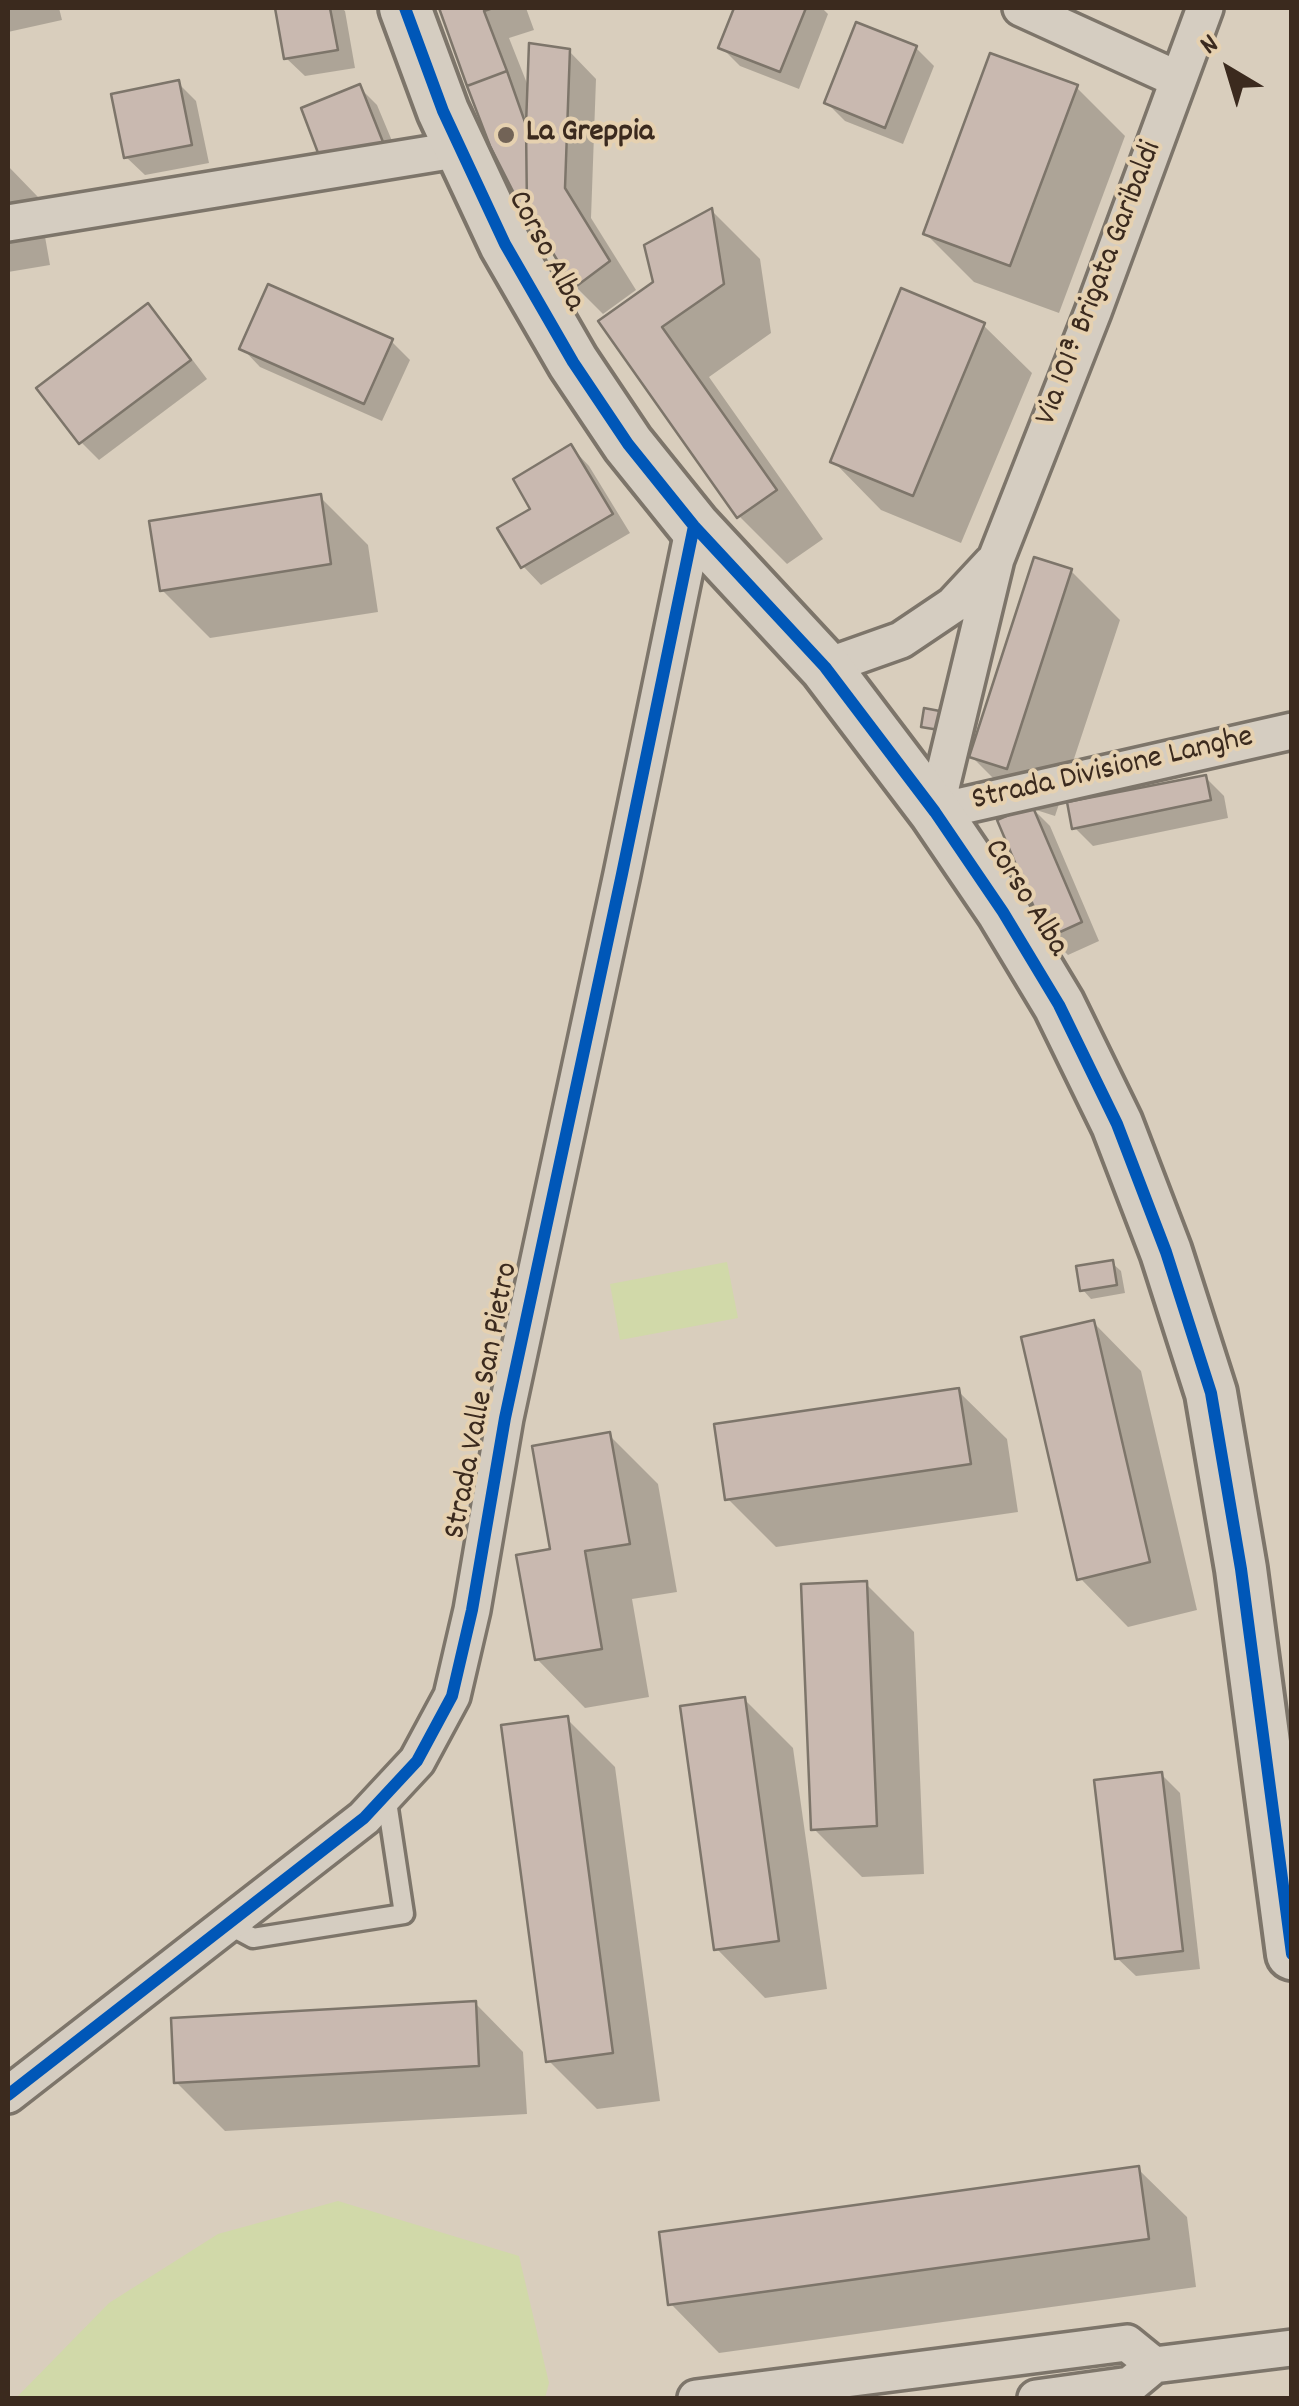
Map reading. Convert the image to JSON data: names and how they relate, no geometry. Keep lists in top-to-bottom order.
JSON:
{
  "streets": {
    "street": [
      "Corso Alba",
      "Via 101ª Brigata Garibaldi",
      "Strada Divisione Langhe",
      "Strada Valle San Pietro"
    ]
  },
  "crossings": [
    ["Corso Alba", "Via 101ª Brigata Garibaldi"],
    ["Corso Alba", "Strada Divisione Langhe"],
    ["Corso Alba", "Strada Valle San Pietro"],
    ["Via 101ª Brigata Garibaldi", "Strada Divisione Langhe"]
  ],
  "places": ["La Greppia"],
  "north": "top left"
}
